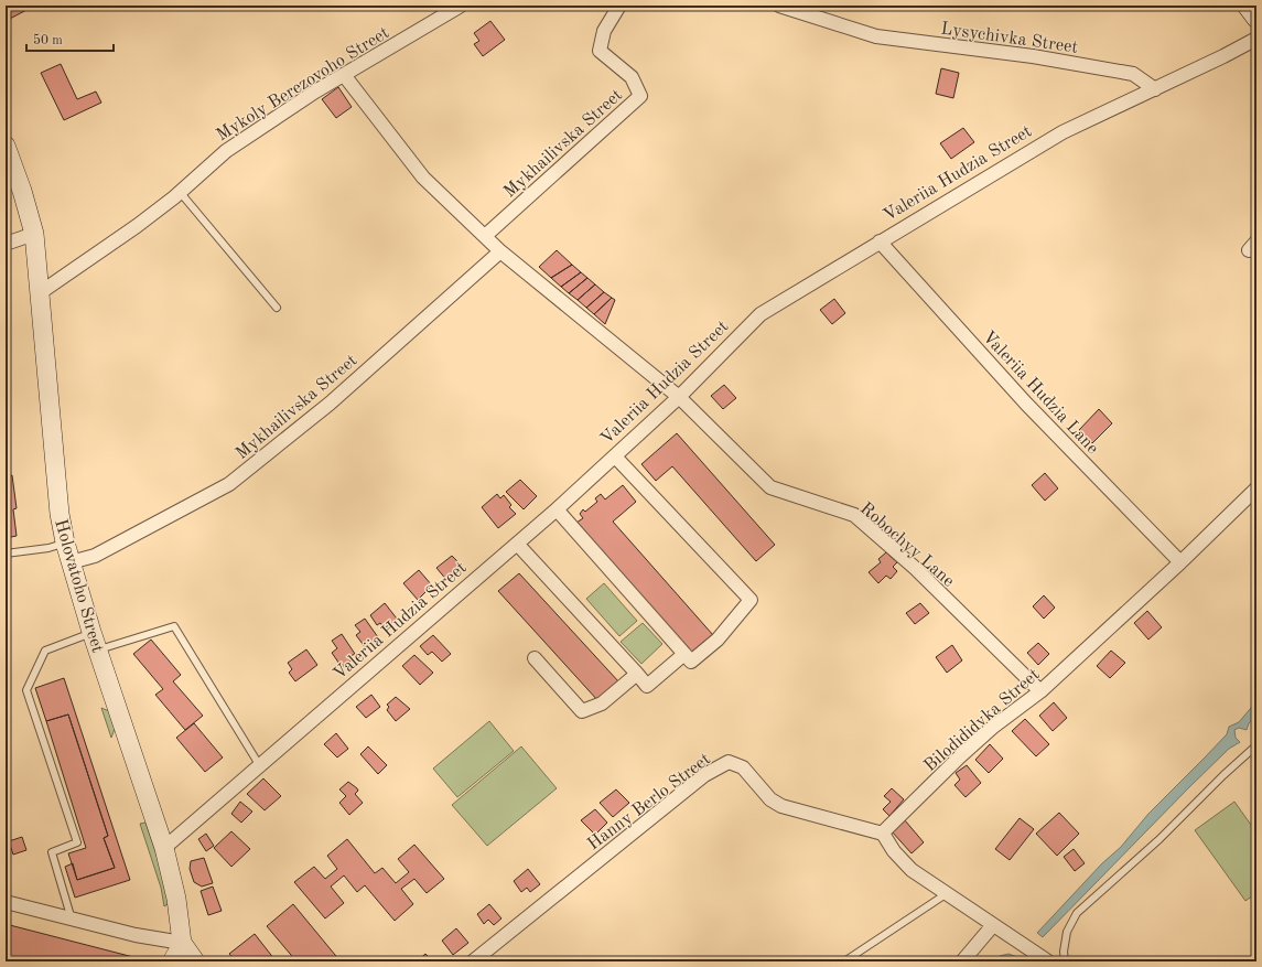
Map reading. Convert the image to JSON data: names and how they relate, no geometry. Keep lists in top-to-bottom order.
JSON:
{
  "streets": {
    "main road": ["Holovatoho Street"],
    "street": [
      "Lysychivka Street",
      "Mykoly Berezovoho Street",
      "Mykhailivska Street",
      "Valeriia Hudzia Street",
      "Valeriia Hudzia Lane",
      "Robochyy Lane",
      "Bilodididvka Street",
      "Hanny Berlo Street"
    ]
  },
  "crossings": [
    ["Lysychivka Street", "Valeriia Hudzia Street"],
    ["Mykoly Berezovoho Street", "Holovatoho Street"],
    ["Mykhailivska Street", "Robochyy Lane"],
    ["Mykhailivska Street", "Holovatoho Street"],
    ["Valeriia Hudzia Street", "Valeriia Hudzia Lane"],
    ["Valeriia Hudzia Street", "Robochyy Lane"],
    ["Valeriia Hudzia Street", "Holovatoho Street"],
    ["Valeriia Hudzia Lane", "Bilodididvka Street"],
    ["Robochyy Lane", "Bilodididvka Street"],
    ["Bilodididvka Street", "Hanny Berlo Street"]
  ],
  "scale_bar": "50 m"
}
